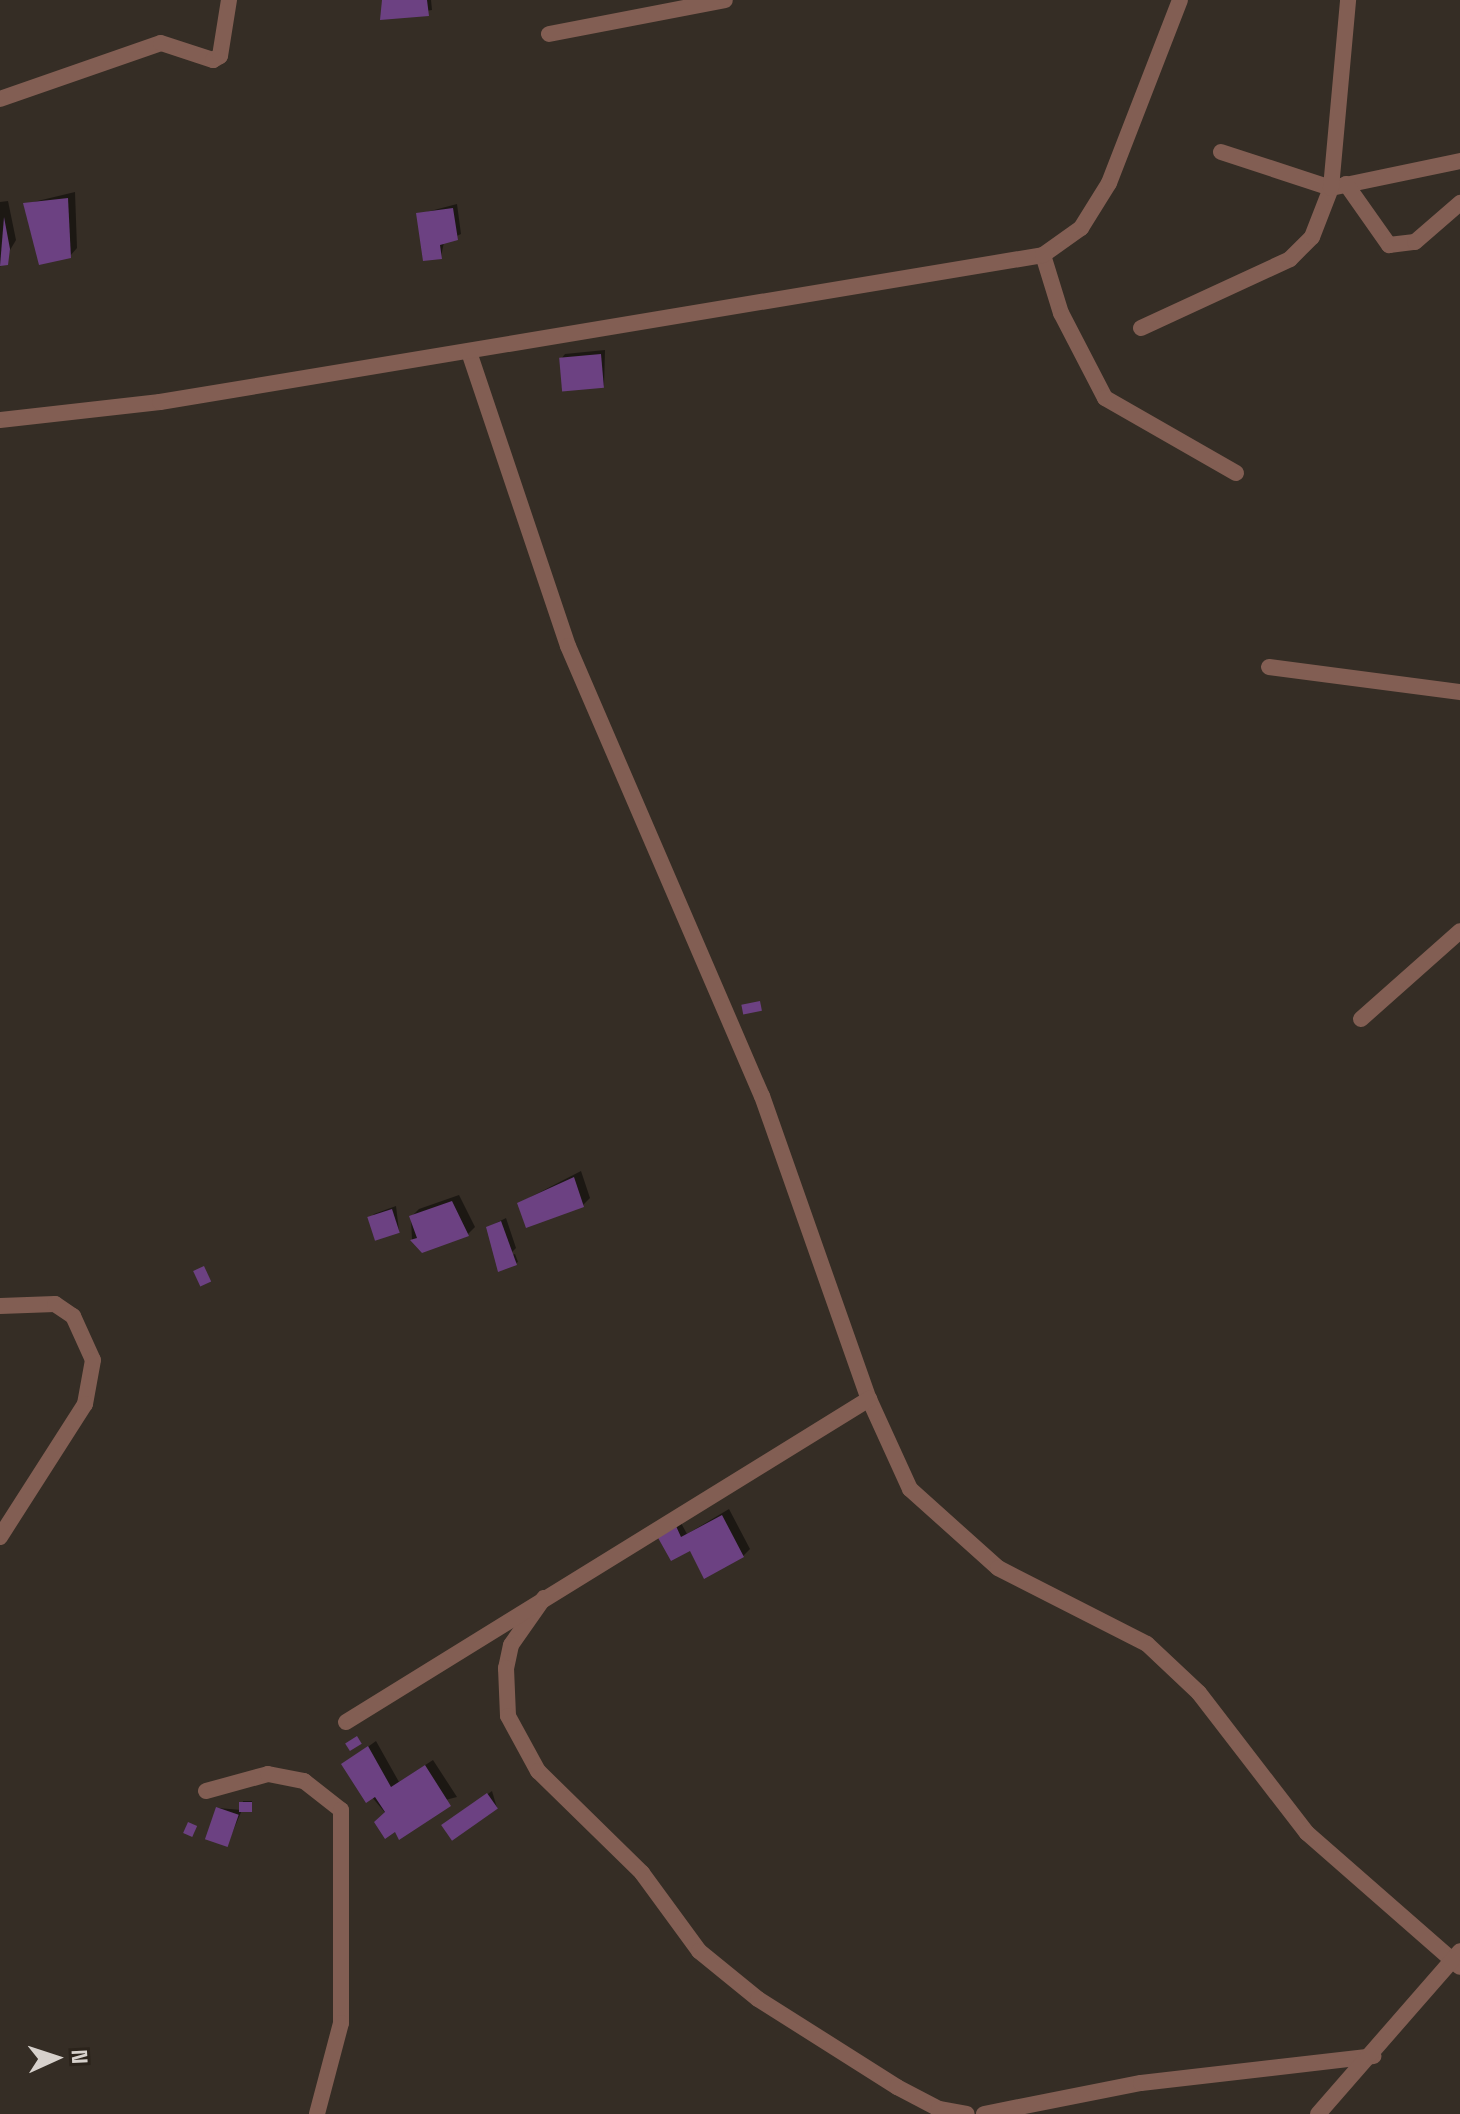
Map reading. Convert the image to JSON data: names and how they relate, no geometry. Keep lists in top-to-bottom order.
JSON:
{
  "north": "right"
}
